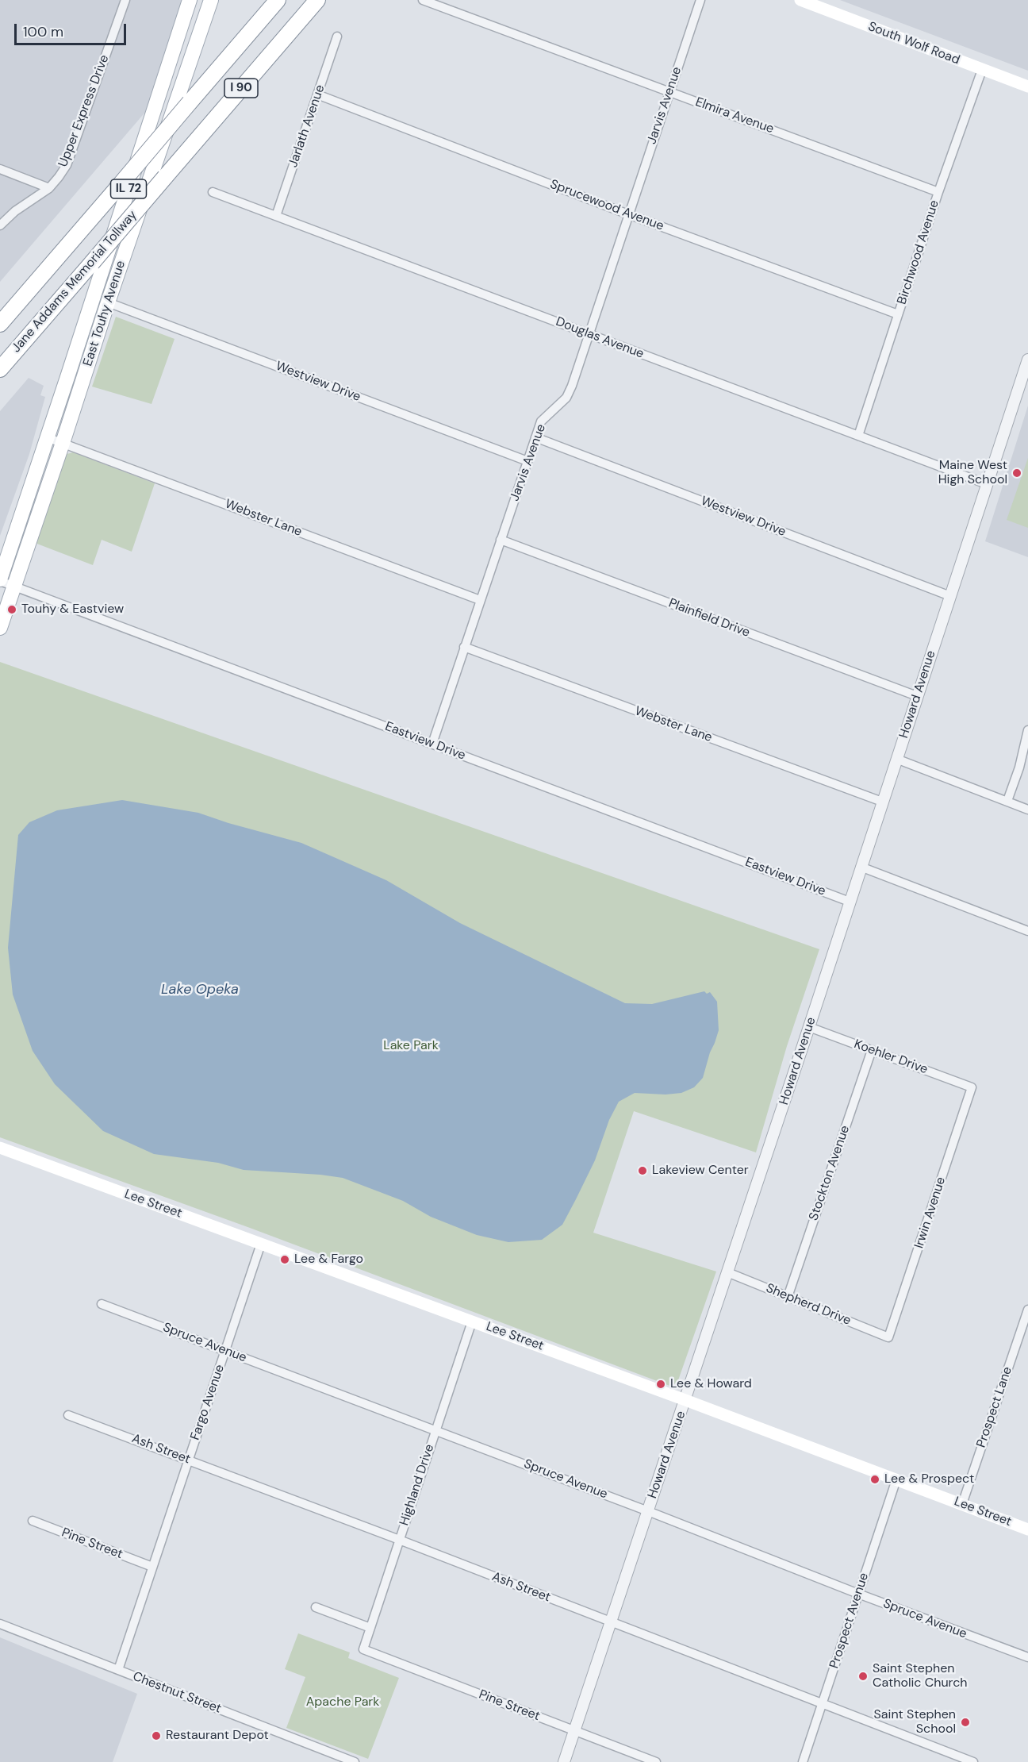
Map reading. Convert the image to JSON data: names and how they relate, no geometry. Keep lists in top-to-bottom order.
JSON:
{
  "streets": {
    "highway": ["I 90", "Jane Addams Memorial Tollway"],
    "main road": [
      "South Wolf Road",
      "IL 72",
      "East Touhy Avenue",
      "Lee Street"
    ],
    "street": [
      "Jarvis Avenue",
      "Upper Express Drive",
      "Elmira Avenue",
      "Jarlath Avenue",
      "Sprucewood Avenue",
      "Birchwood Avenue",
      "Douglas Avenue",
      "Westview Drive",
      "Webster Lane",
      "Plainfield Drive",
      "Howard Avenue",
      "Eastview Drive",
      "Koehler Drive",
      "Stockton Avenue",
      "Irwin Avenue",
      "Shepherd Drive",
      "Spruce Avenue",
      "Fargo Avenue",
      "Prospect Lane",
      "Ash Street",
      "Highland Drive",
      "Pine Street",
      "Prospect Avenue",
      "Chestnut Street"
    ]
  },
  "crossings": [
    ["South Wolf Road", "Birchwood Avenue"],
    ["Jarvis Avenue", "Elmira Avenue"],
    ["Jarvis Avenue", "Sprucewood Avenue"],
    ["Jarvis Avenue", "Douglas Avenue"],
    ["Jarvis Avenue", "Westview Drive"],
    ["Jarvis Avenue", "Webster Lane"],
    ["Jarvis Avenue", "Plainfield Drive"],
    ["Jarvis Avenue", "Eastview Drive"],
    ["Elmira Avenue", "Birchwood Avenue"],
    ["Jarlath Avenue", "Sprucewood Avenue"],
    ["Jarlath Avenue", "Douglas Avenue"],
    ["Sprucewood Avenue", "Birchwood Avenue"],
    ["Birchwood Avenue", "Douglas Avenue"],
    ["East Touhy Avenue", "Westview Drive"],
    ["East Touhy Avenue", "Webster Lane"],
    ["East Touhy Avenue", "Eastview Drive"],
    ["Douglas Avenue", "Howard Avenue"],
    ["Westview Drive", "Howard Avenue"],
    ["Webster Lane", "Howard Avenue"],
    ["Plainfield Drive", "Howard Avenue"],
    ["Howard Avenue", "Eastview Drive"],
    ["Howard Avenue", "Koehler Drive"],
    ["Howard Avenue", "Lee Street"],
    ["Howard Avenue", "Shepherd Drive"],
    ["Howard Avenue", "Spruce Avenue"],
    ["Howard Avenue", "Ash Street"],
    ["Howard Avenue", "Pine Street"],
    ["Koehler Drive", "Stockton Avenue"],
    ["Koehler Drive", "Irwin Avenue"],
    ["Stockton Avenue", "Shepherd Drive"],
    ["Lee Street", "Fargo Avenue"],
    ["Lee Street", "Prospect Lane"],
    ["Lee Street", "Highland Drive"],
    ["Lee Street", "Prospect Avenue"],
    ["Irwin Avenue", "Shepherd Drive"],
    ["Spruce Avenue", "Fargo Avenue"],
    ["Spruce Avenue", "Highland Drive"],
    ["Spruce Avenue", "Prospect Avenue"],
    ["Fargo Avenue", "Ash Street"],
    ["Fargo Avenue", "Pine Street"],
    ["Fargo Avenue", "Chestnut Street"],
    ["Ash Street", "Highland Drive"],
    ["Ash Street", "Prospect Avenue"],
    ["Highland Drive", "Pine Street"]
  ],
  "water": ["Lake Opeka"],
  "parks": ["Lake Park", "Apache Park"],
  "places": [
    "Maine West High School",
    "Touhy & Eastview",
    "Lakeview Center",
    "Lee & Fargo",
    "Lee & Howard",
    "Lee & Prospect",
    "Saint Stephen Catholic Church",
    "Saint Stephen School",
    "Restaurant Depot"
  ],
  "scale_bar": "100 m"
}
